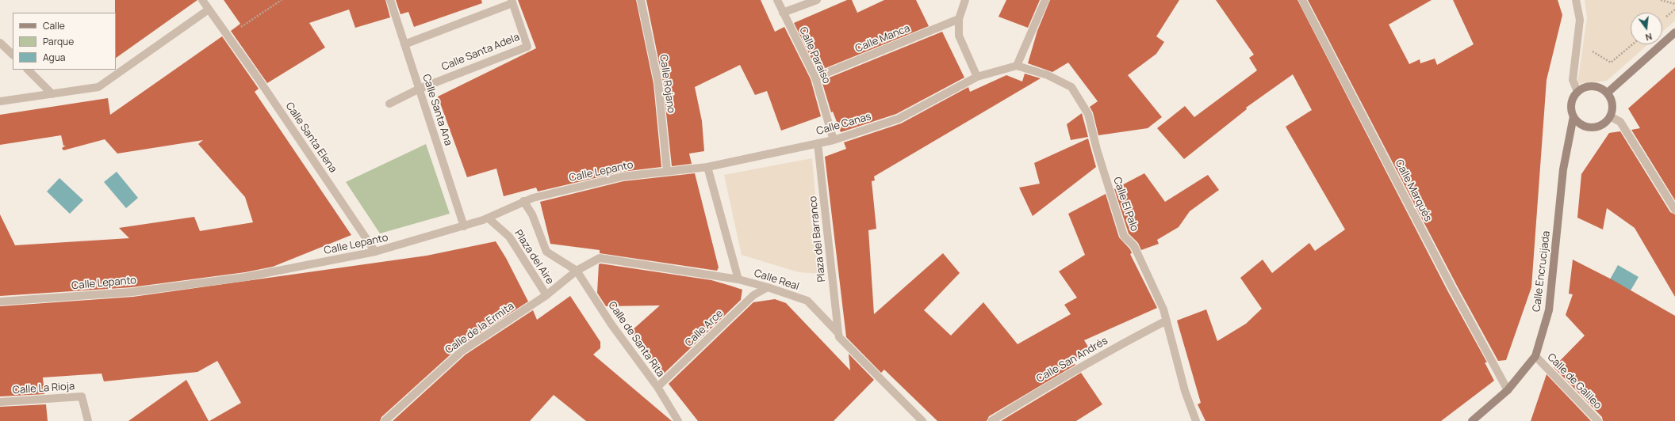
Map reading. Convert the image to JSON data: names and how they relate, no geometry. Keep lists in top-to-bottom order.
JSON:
{
  "streets": {
    "street": [
      "Calle Manca",
      "Calle Santa Adela",
      "Calle Paraíso",
      "Calle Rojano",
      "Calle Santa Ana",
      "Calle Canas",
      "Calle Santa Elena",
      "Calle Lepanto",
      "Calle Marqués",
      "Calle El Palo",
      "Plaza del Barranco",
      "Plaza del Aire",
      "Calle Encrucijada",
      "Calle Real",
      "Calle de la Ermita",
      "Calle Arce",
      "Calle de Santa Rita",
      "Calle San Andrés",
      "Calle de Galileo",
      "Calle La Rioja"
    ]
  },
  "crossings": [
    ["Calle Manca", "Calle Paraíso"],
    ["Calle Santa Adela", "Calle Santa Ana"],
    ["Calle Paraíso", "Calle Canas"],
    ["Calle Rojano", "Calle Lepanto"],
    ["Calle Santa Ana", "Calle Lepanto"],
    ["Calle Canas", "Calle Lepanto"],
    ["Calle Canas", "Plaza del Barranco"],
    ["Calle Santa Elena", "Calle Lepanto"],
    ["Calle Lepanto", "Plaza del Aire"],
    ["Calle Marqués", "Calle Encrucijada"],
    ["Calle El Palo", "Calle San Andrés"],
    ["Plaza del Barranco", "Calle Real"],
    ["Plaza del Aire", "Calle Real"],
    ["Plaza del Aire", "Calle de la Ermita"],
    ["Plaza del Aire", "Calle de Santa Rita"],
    ["Calle Encrucijada", "Calle de Galileo"],
    ["Calle Real", "Calle de la Ermita"],
    ["Calle Real", "Calle Arce"],
    ["Calle Real", "Calle de Santa Rita"],
    ["Calle de la Ermita", "Calle de Santa Rita"],
    ["Calle Arce", "Calle de Santa Rita"]
  ],
  "legend": ["Calle", "Parque", "Agua"],
  "north": "bottom"
}
